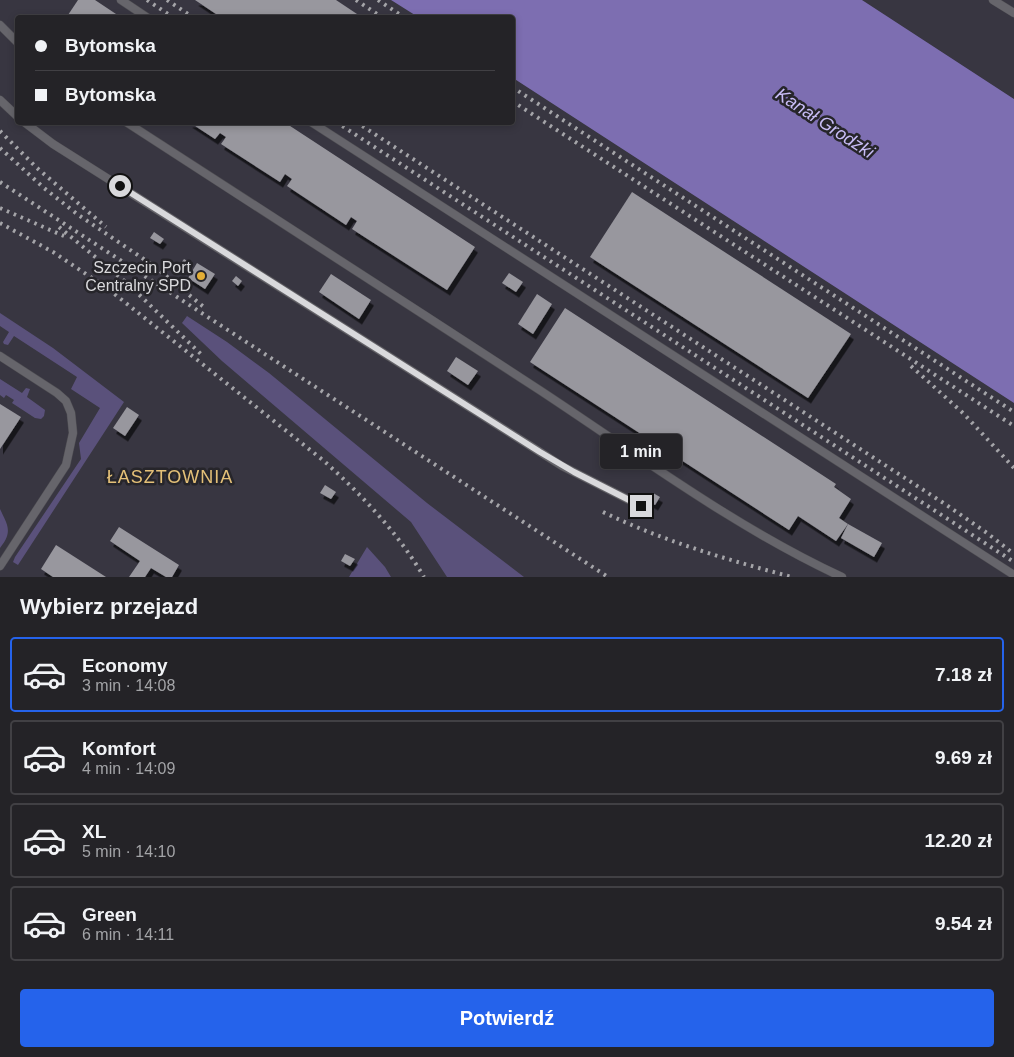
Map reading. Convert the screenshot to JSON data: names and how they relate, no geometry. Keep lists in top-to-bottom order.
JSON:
{
  "districts": ["ŁASZTOWNIA"],
  "water": ["Kanał Grodzki"],
  "places": ["Szczecin Port Centralny SPD"],
  "page": {
    "banner": ["Bytomska", "Bytomska"],
    "bubble": "1 min",
    "heading": "Wybierz przejazd",
    "list": [
      {
        "name": "Economy",
        "note": "3 min · 14:08",
        "value": "7.18 zł"
      },
      {
        "name": "Komfort",
        "note": "4 min · 14:09",
        "value": "9.69 zł"
      },
      {
        "name": "XL",
        "note": "5 min · 14:10",
        "value": "12.20 zł"
      },
      {
        "name": "Green",
        "note": "6 min · 14:11",
        "value": "9.54 zł"
      }
    ],
    "buttons": "Potwierdź"
  }
}
